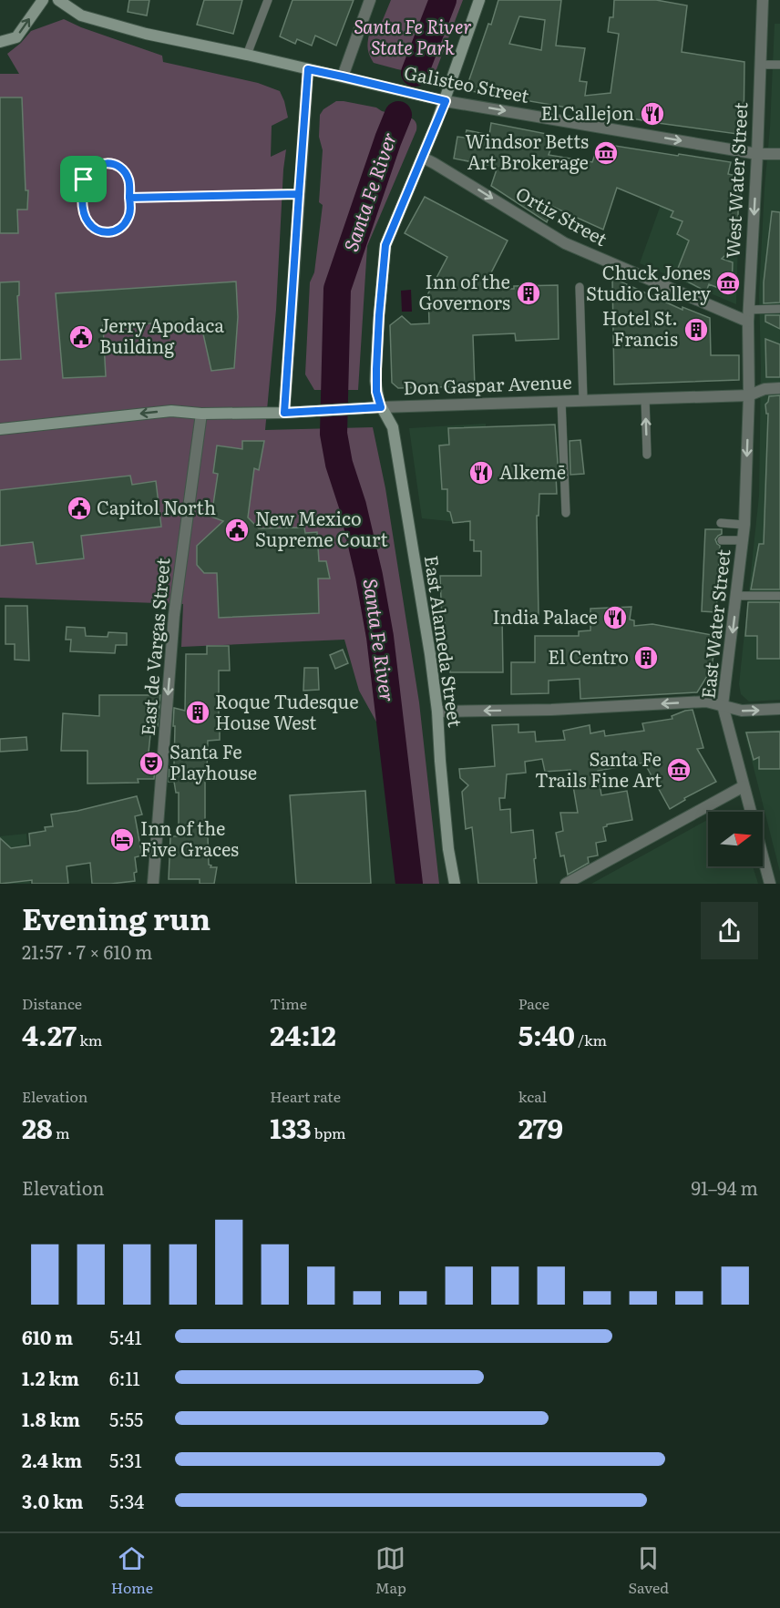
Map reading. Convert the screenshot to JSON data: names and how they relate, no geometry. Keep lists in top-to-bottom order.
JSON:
{
  "streets": {
    "street": [
      "Galisteo Street",
      "West Water Street",
      "Ortiz Street",
      "Don Gaspar Avenue",
      "East Water Street",
      "East Alameda Street",
      "East de Vargas Street"
    ]
  },
  "crossings": [
    ["Galisteo Street", "West Water Street"],
    ["Galisteo Street", "East Alameda Street"],
    ["West Water Street", "Ortiz Street"],
    ["West Water Street", "Don Gaspar Avenue"],
    ["West Water Street", "East Water Street"],
    ["Ortiz Street", "East Alameda Street"],
    ["Don Gaspar Avenue", "East Water Street"],
    ["Don Gaspar Avenue", "East Alameda Street"],
    ["Don Gaspar Avenue", "East de Vargas Street"]
  ],
  "one_way": [
    "Galisteo Street",
    "West Water Street",
    "Ortiz Street",
    "East Water Street",
    "East de Vargas Street"
  ],
  "water": ["Santa Fe River"],
  "parks": ["Santa Fe River State Park"],
  "places": {
    "restaurant": ["El Callejon", "Alkemē", "India Palace"],
    "museum": ["Windsor Betts Art Brokerage", "Chuck Jones Studio Gallery", "Santa Fe Trails Fine Art"],
    "building": [
      "Inn of the Governors",
      "Hotel St. Francis",
      "El Centro",
      "Roque Tudesque House West"
    ],
    "public building": ["Jerry Apodaca Building", "Capitol North", "New Mexico Supreme Court"],
    "theatre": ["Santa Fe Playhouse"],
    "hotel": ["Inn of the Five Graces"]
  },
  "north": "right",
  "page": {
    "heading": ["Evening run", "21:57 · 7 × 610 m"],
    "stats": [
      ["Distance", "4.27 km"],
      ["Time", "24:12"],
      ["Pace", "5:40 /km"],
      ["Elevation", "28 m"],
      ["Heart rate", "133 bpm"],
      ["kcal", "279"]
    ],
    "chart": ["Elevation", "91–94 m"],
    "list": [
      {
        "name": "610 m",
        "note": "5:41"
      },
      {
        "name": "1.2 km",
        "note": "6:11"
      },
      {
        "name": "1.8 km",
        "note": "5:55"
      },
      {
        "name": "2.4 km",
        "note": "5:31"
      },
      {
        "name": "3.0 km",
        "note": "5:34"
      }
    ],
    "tabs": ["Home", "Map", "Saved"]
  }
}
